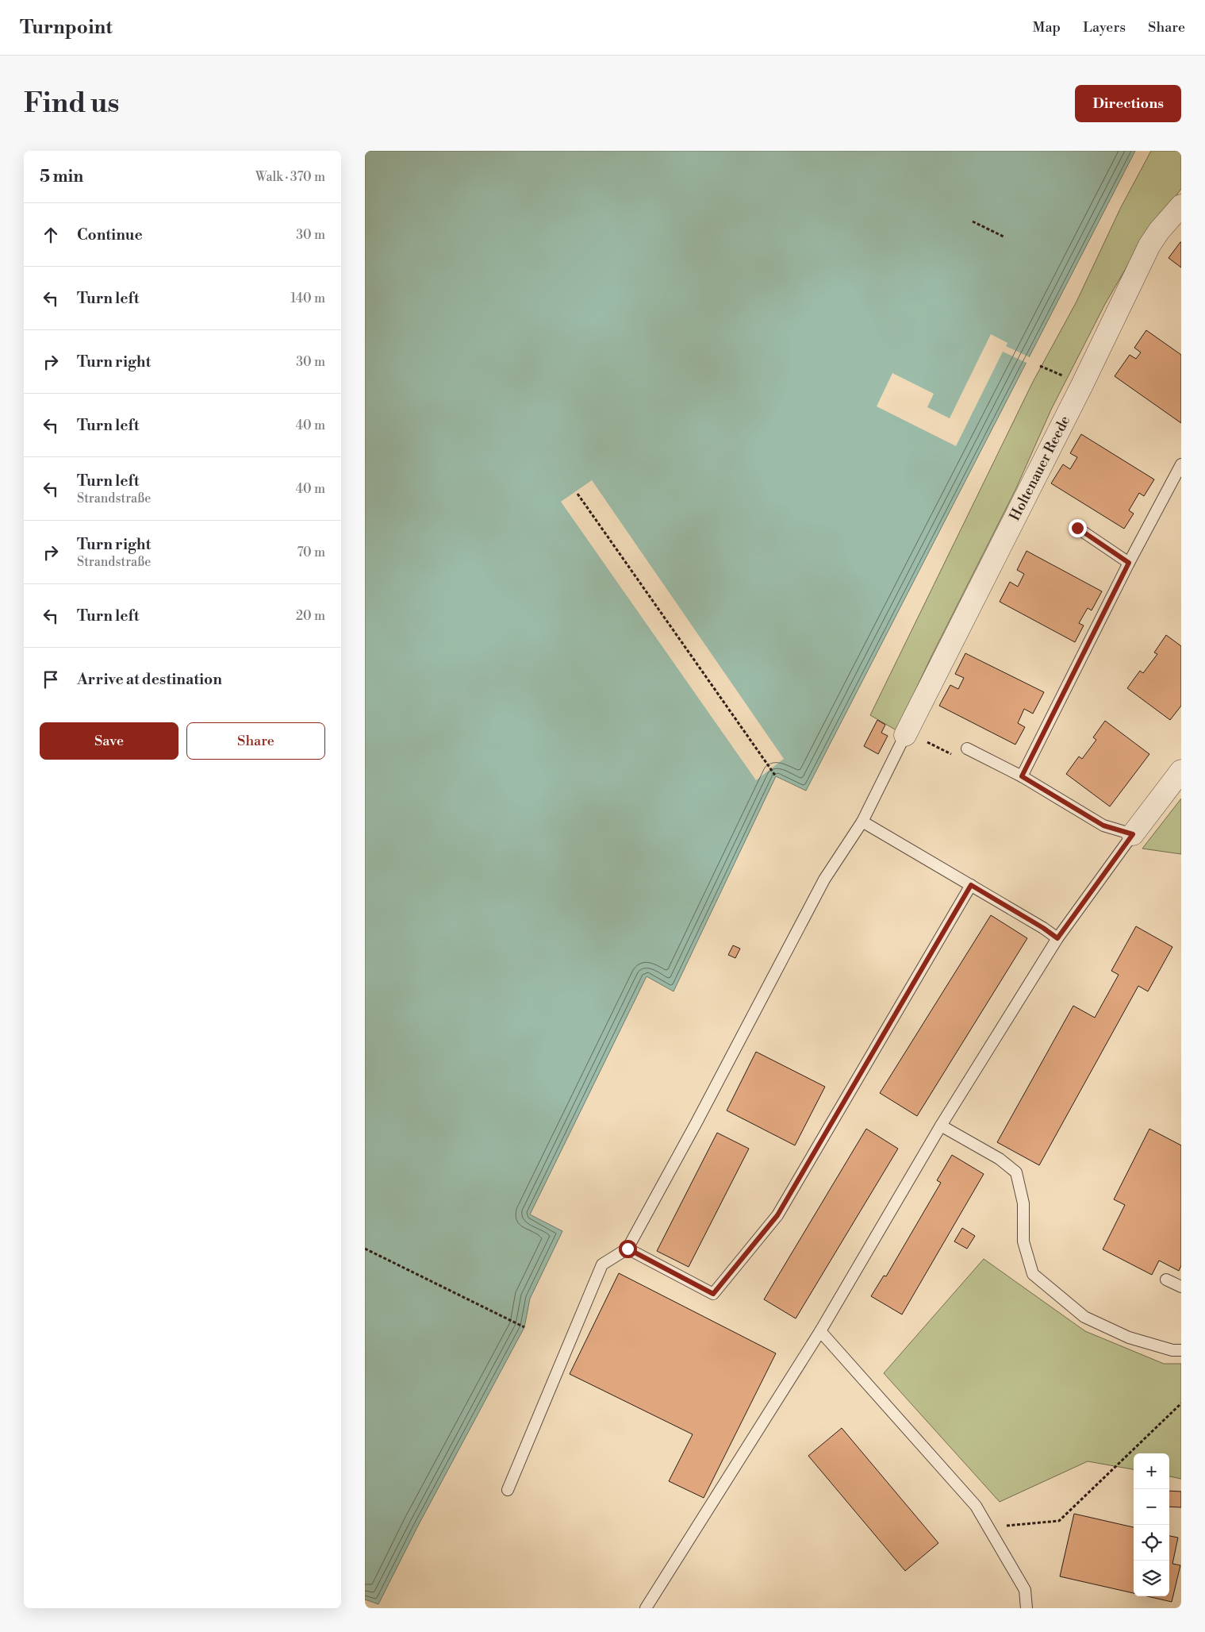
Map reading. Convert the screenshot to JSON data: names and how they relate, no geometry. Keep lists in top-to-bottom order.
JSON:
{
  "streets": {
    "street": ["Holtenauer Reede"]
  },
  "page": {
    "header": "Turnpoint",
    "nav": ["Map", "Layers", "Share"],
    "buttons": [
      "Directions",
      ["Save", "Share"]
    ],
    "title": "Find us",
    "heading": ["5 min", "Walk · 370 m"],
    "list": [
      ["Continue", "30 m"],
      ["Turn left", "140 m"],
      ["Turn right", "30 m"],
      ["Turn left", "40 m"],
      ["Turn left", "Strandstraße", "40 m"],
      ["Turn right", "Strandstraße", "70 m"],
      ["Turn left", "20 m"],
      "Arrive at destination"
    ],
    "map_buttons": ["+", "−"]
  }
}
